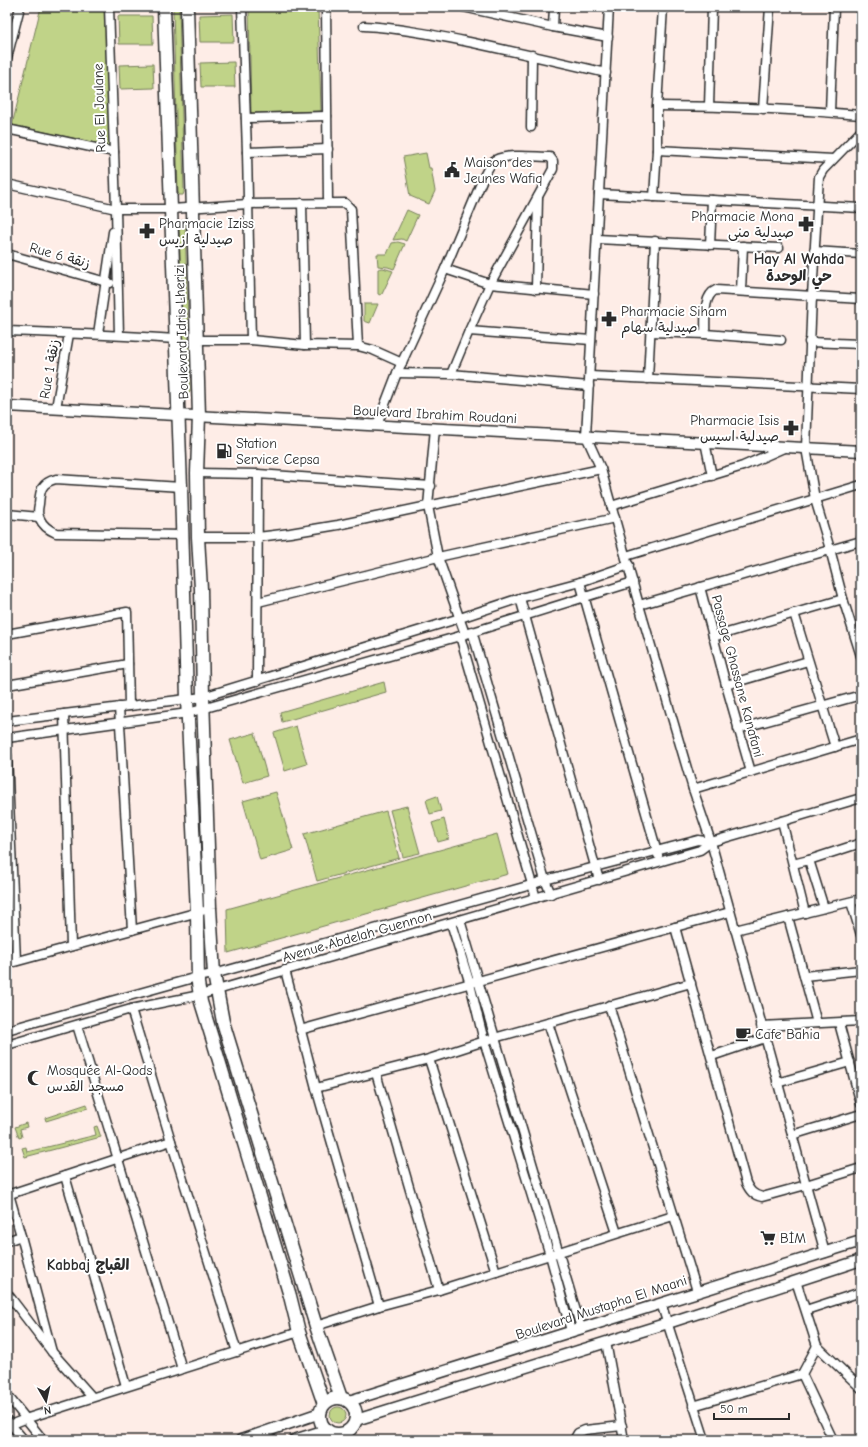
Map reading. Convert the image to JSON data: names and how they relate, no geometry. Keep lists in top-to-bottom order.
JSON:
{
  "streets": {
    "main road": ["Boulevard Idris Lherizi"],
    "street": [
      "Rue El Joulane",
      "Rue 6 زنقة",
      "Rue 1 زنقة",
      "Boulevard Ibrahim Roudani",
      "Passage Ghassane Kanafani",
      "Avenue Abdelah Guennon",
      "Boulevard Mustapha El Maani"
    ]
  },
  "crossings": [
    ["Boulevard Idris Lherizi", "Boulevard Ibrahim Roudani"],
    ["Boulevard Idris Lherizi", "Avenue Abdelah Guennon"],
    ["Boulevard Idris Lherizi", "Boulevard Mustapha El Maani"],
    ["Rue 1 زنقة", "Boulevard Ibrahim Roudani"]
  ],
  "districts": ["Hay Al Wahda حي الوحدة", "Kabbaj القباج"],
  "places": {
    "public building": ["Maison des Jeunes Wafiq"],
    "pharmacy": [
      "Pharmacie Mona صيدلية منى",
      "Pharmacie Iziss صيدلية ازيس",
      "Pharmacie Siham صيدلية سهام",
      "Pharmacie Isis صيدلية اسيس"
    ],
    "fuel station": ["Station Service Cepsa"],
    "cafe": ["Cafe Bahia"],
    "mosque": ["Mosquée Al-Qods مسجد القدس"],
    "supermarket": ["BİM"]
  },
  "scale_bar": "50 m",
  "north": "bottom"
}
